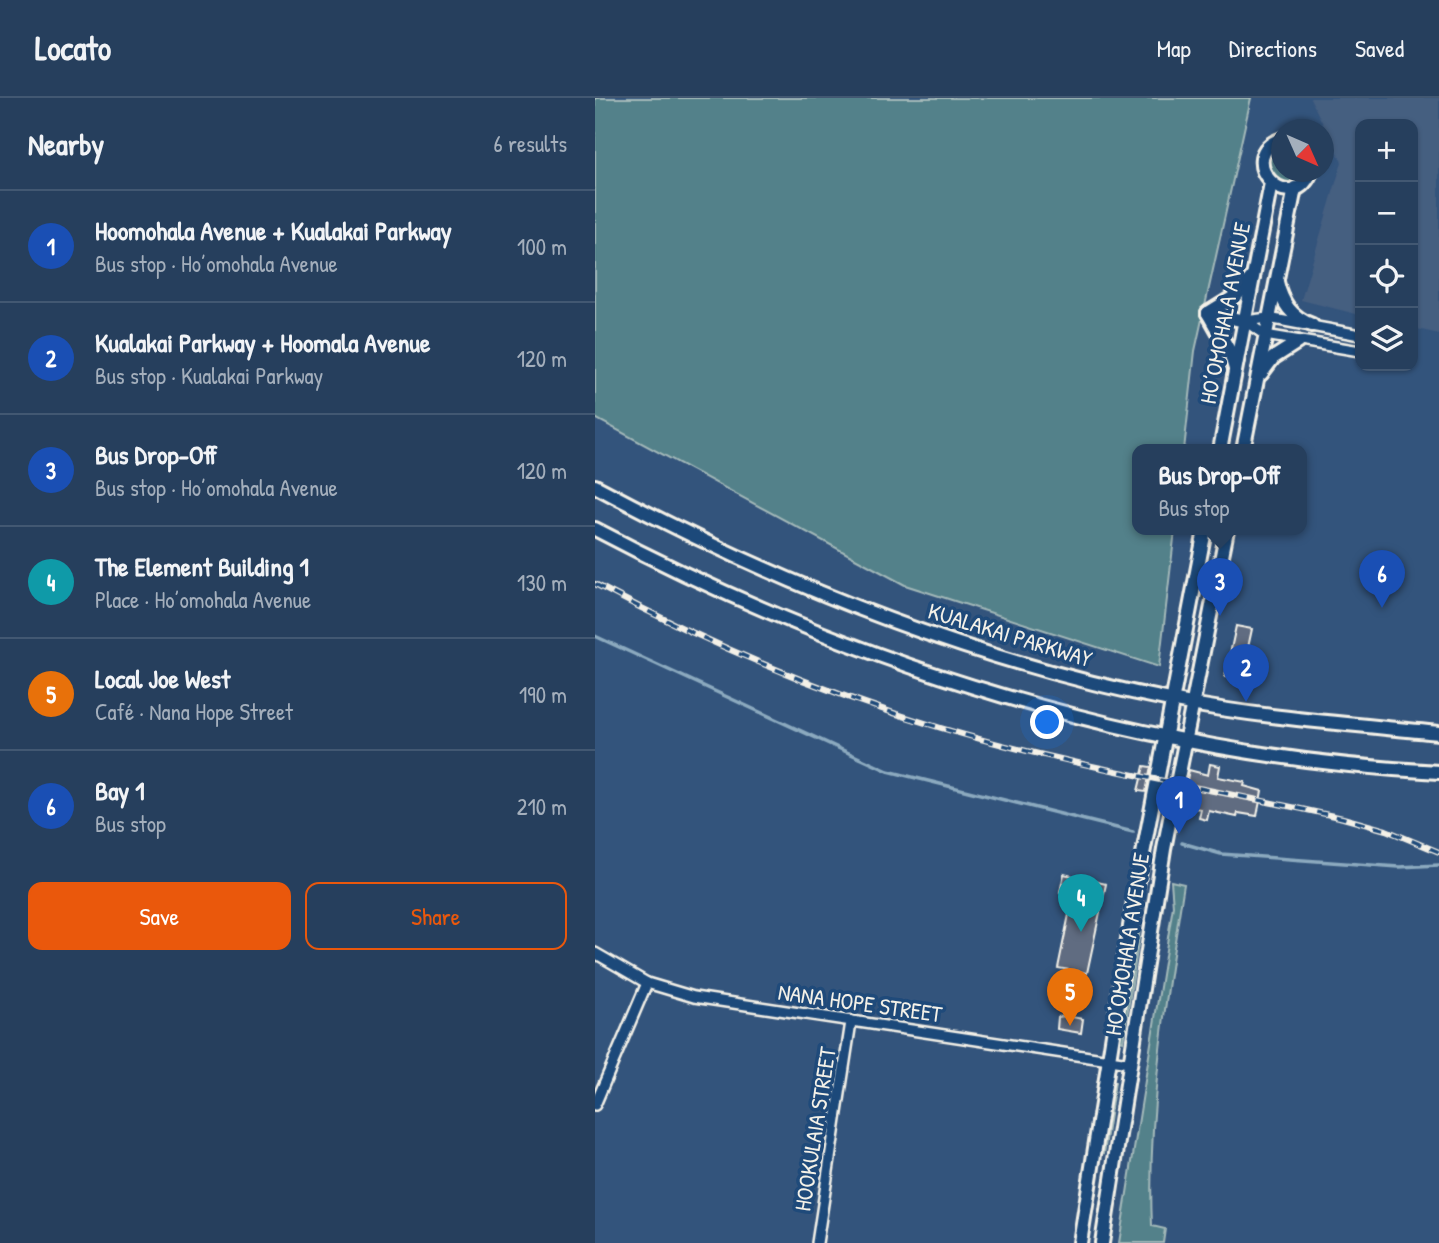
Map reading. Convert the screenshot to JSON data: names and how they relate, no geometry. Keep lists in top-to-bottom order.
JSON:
{
  "streets": {
    "main road": ["HO’OMOHALA AVENUE", "KUALAKAI PARKWAY"],
    "street": ["NANA HOPE STREET", "HOOKULAIA STREET"]
  },
  "crossings": [
    ["HO’OMOHALA AVENUE", "KUALAKAI PARKWAY"],
    ["HO’OMOHALA AVENUE", "NANA HOPE STREET"],
    ["NANA HOPE STREET", "HOOKULAIA STREET"]
  ],
  "north": "bottom right",
  "page": {
    "header": "Locato",
    "nav": ["Map", "Directions", "Saved"],
    "heading": ["Nearby", "6 results"],
    "map_buttons": ["+", "−"],
    "list": [
      {
        "mark": "1",
        "name": "Hoomohala Avenue + Kualakai Parkway",
        "note": "Bus stop · Ho’omohala Avenue",
        "value": "100 m"
      },
      {
        "mark": "2",
        "name": "Kualakai Parkway + Hoomala Avenue",
        "note": "Bus stop · Kualakai Parkway",
        "value": "120 m"
      },
      {
        "mark": "3",
        "name": "Bus Drop-Off",
        "note": "Bus stop · Ho’omohala Avenue",
        "value": "120 m"
      },
      {
        "mark": "4",
        "name": "The Element Building 1",
        "note": "Place · Ho’omohala Avenue",
        "value": "130 m"
      },
      {
        "mark": "5",
        "name": "Local Joe West",
        "note": "Café · Nana Hope Street",
        "value": "190 m"
      },
      {
        "mark": "6",
        "name": "Bay 1",
        "note": "Bus stop",
        "value": "210 m"
      }
    ],
    "popup": ["Bus Drop-Off", "Bus stop"],
    "pins": [
      "6",
      "3",
      "2",
      "1",
      "4",
      "5"
    ],
    "buttons": ["Save", "Share"]
  }
}
